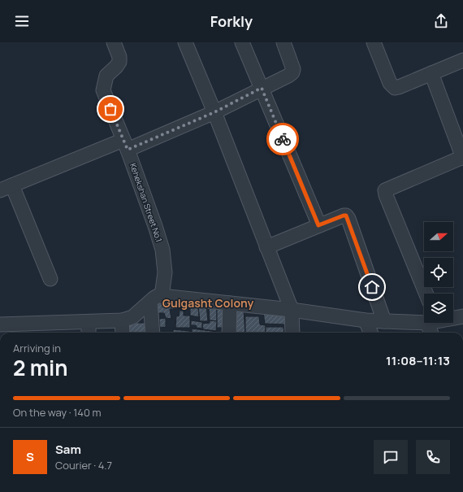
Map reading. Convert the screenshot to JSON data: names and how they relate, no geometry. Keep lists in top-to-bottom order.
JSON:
{
  "streets": {
    "street": ["Kehekshan Street No.1"]
  },
  "districts": ["Gulgasht Colony"],
  "north": "right",
  "page": {
    "header": "Forkly",
    "heading": ["2 min", "Arriving in", "11:08–11:13"],
    "panel": ["Sam", "Courier · 4.7"],
    "bar": "On the way · 140 m",
    "round": "S"
  }
}
